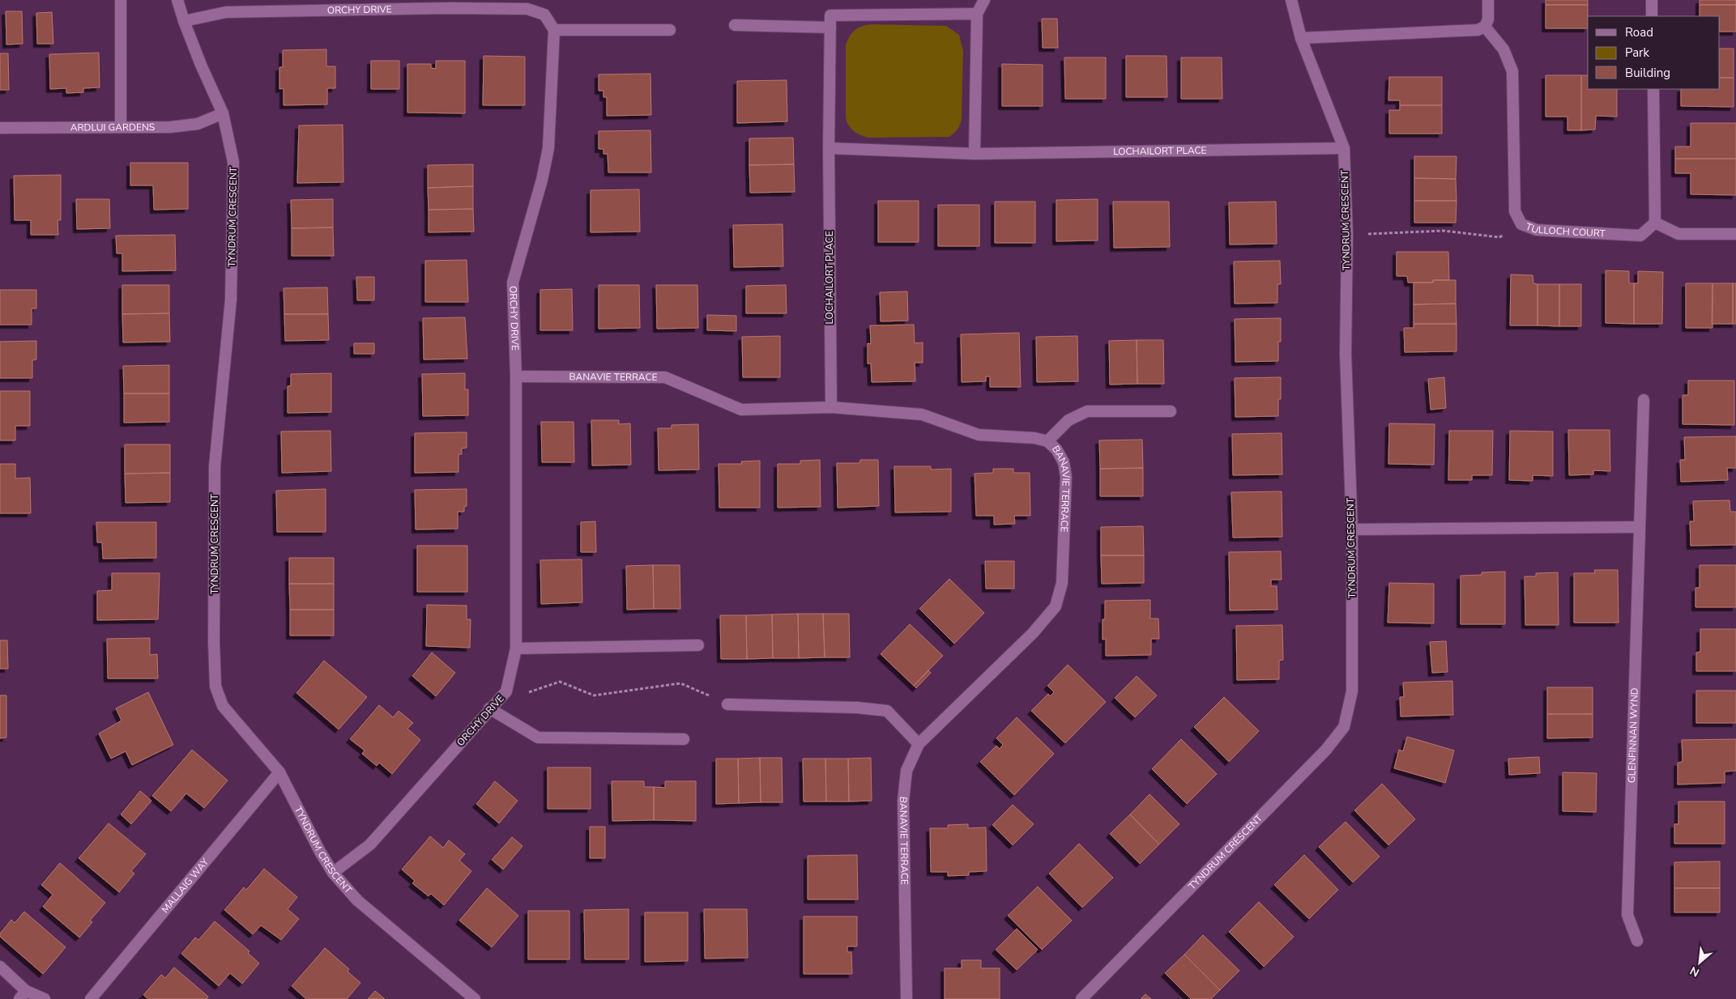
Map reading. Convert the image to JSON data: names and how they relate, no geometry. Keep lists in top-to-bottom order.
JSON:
{
  "streets": {
    "street": [
      "ORCHY DRIVE",
      "ARDLUI GARDENS",
      "LOCHAILORT PLACE",
      "TYNDRUM CRESCENT",
      "TULLOCH COURT",
      "BANAVIE TERRACE",
      "GLENFINNAN WYND",
      "MALLAIG WAY"
    ]
  },
  "crossings": [
    ["ORCHY DRIVE", "TYNDRUM CRESCENT"],
    ["ORCHY DRIVE", "BANAVIE TERRACE"],
    ["ARDLUI GARDENS", "TYNDRUM CRESCENT"],
    ["LOCHAILORT PLACE", "TYNDRUM CRESCENT"],
    ["LOCHAILORT PLACE", "BANAVIE TERRACE"],
    ["TYNDRUM CRESCENT", "MALLAIG WAY"]
  ],
  "legend": ["Road", "Park", "Building"],
  "north": "bottom left"
}
